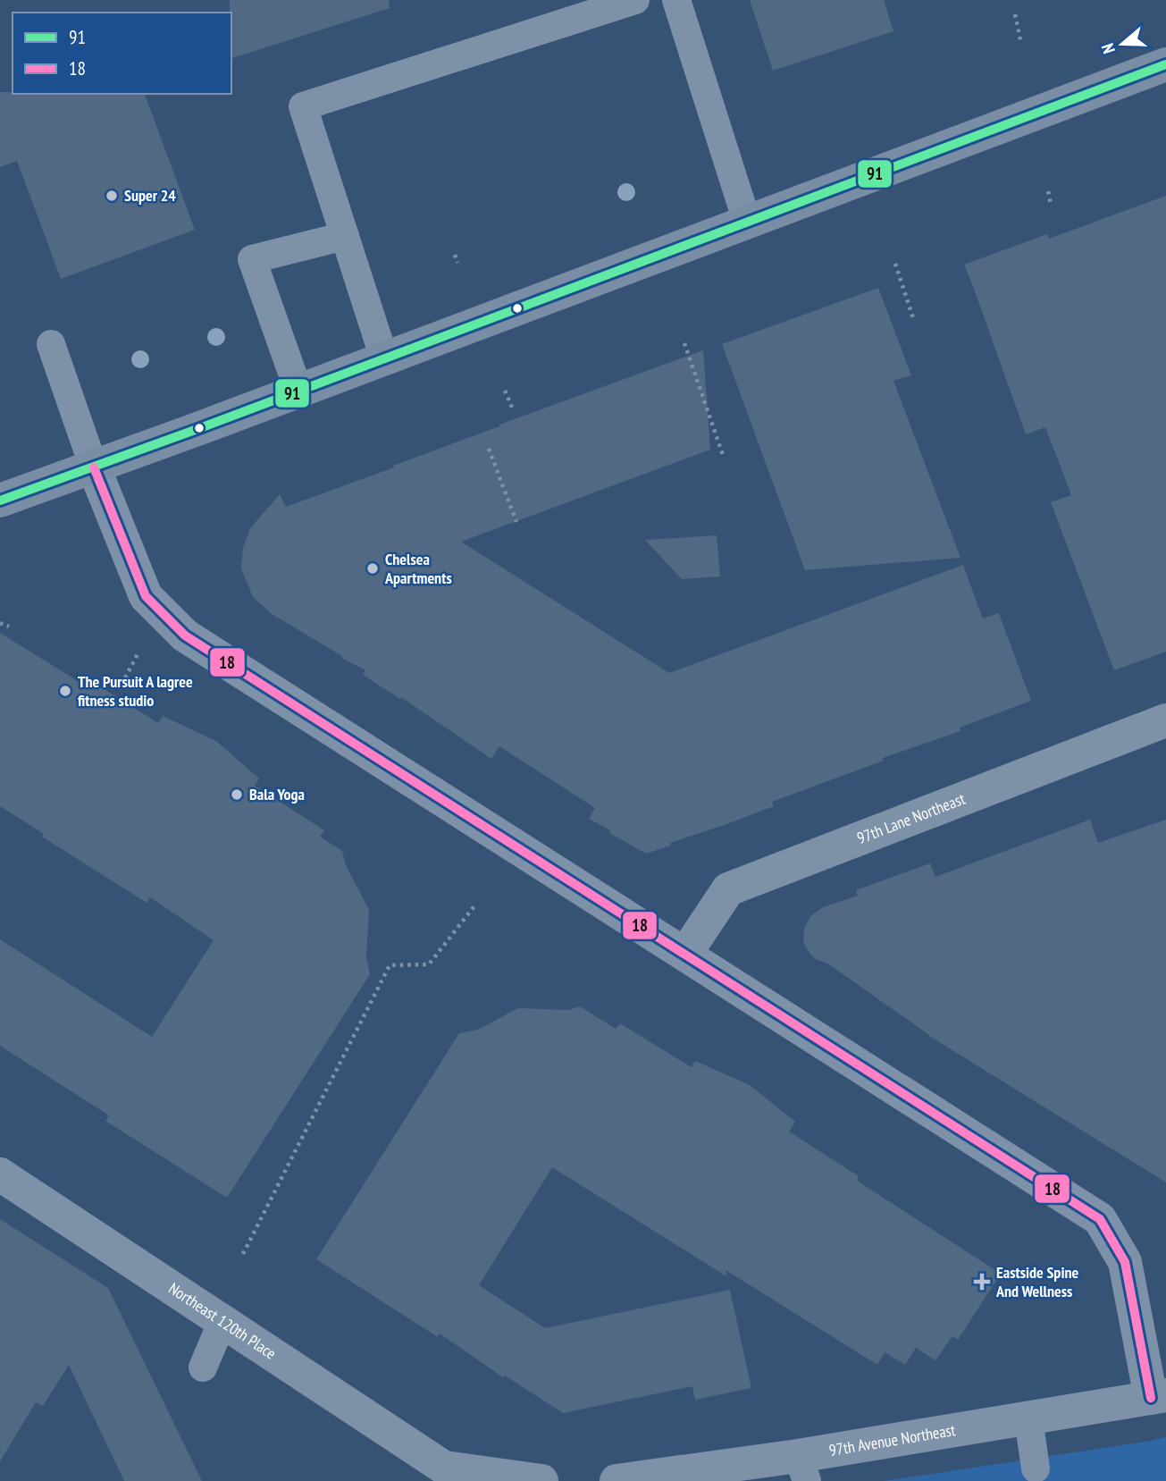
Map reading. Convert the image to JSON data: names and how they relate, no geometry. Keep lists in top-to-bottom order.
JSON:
{
  "streets": {
    "street": ["97th Lane Northeast", "Northeast 120th Place", "97th Avenue Northeast"]
  },
  "places": {
    "other": [
      "Super 24",
      "Chelsea Apartments",
      "The Pursuit A lagree fitness studio",
      "Bala Yoga"
    ],
    "health": ["Eastside Spine And Wellness"]
  },
  "lines": ["transit line 91", "transit line 18"],
  "legend": ["91", "18"],
  "north": "left"
}
